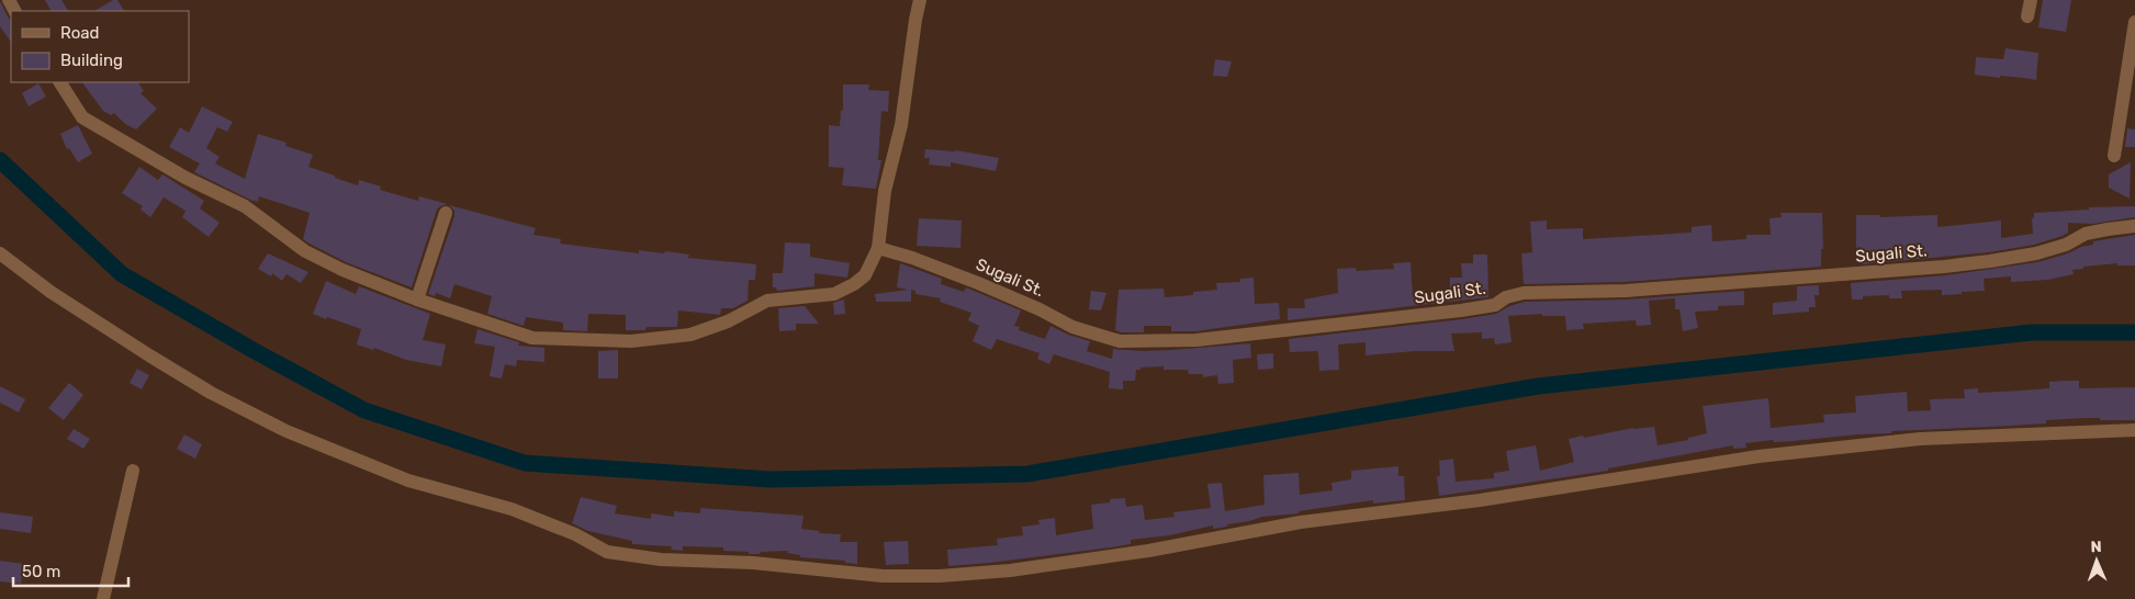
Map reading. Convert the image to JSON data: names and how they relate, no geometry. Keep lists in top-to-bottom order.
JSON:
{
  "streets": {
    "street": ["Sugali St."]
  },
  "legend": ["Road", "Building"],
  "scale_bar": "50 m",
  "north": "top"
}
